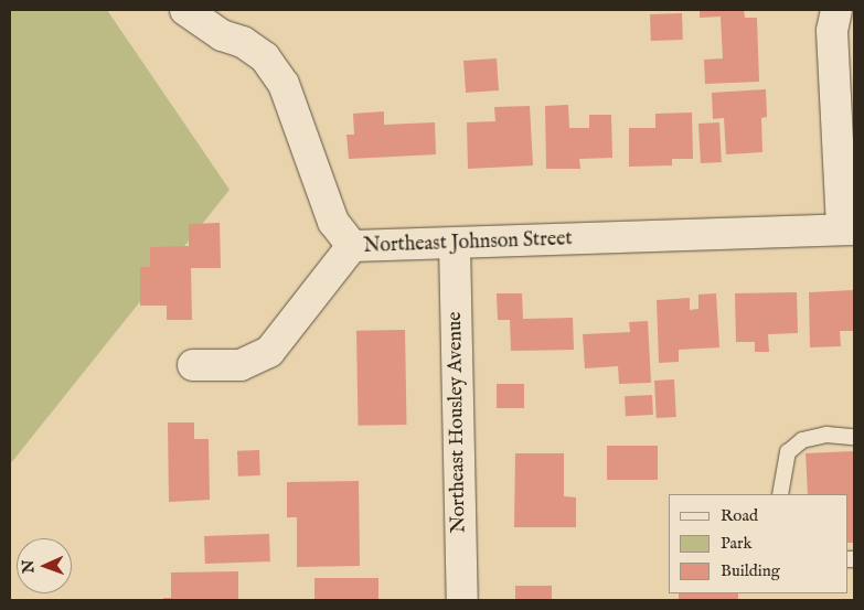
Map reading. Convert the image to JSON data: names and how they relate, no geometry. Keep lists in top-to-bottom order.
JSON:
{
  "streets": {
    "street": ["Northeast Johnson Street", "Northeast Housley Avenue"]
  },
  "crossings": [
    ["Northeast Johnson Street", "Northeast Housley Avenue"]
  ],
  "legend": ["Road", "Park", "Building"],
  "north": "left"
}
